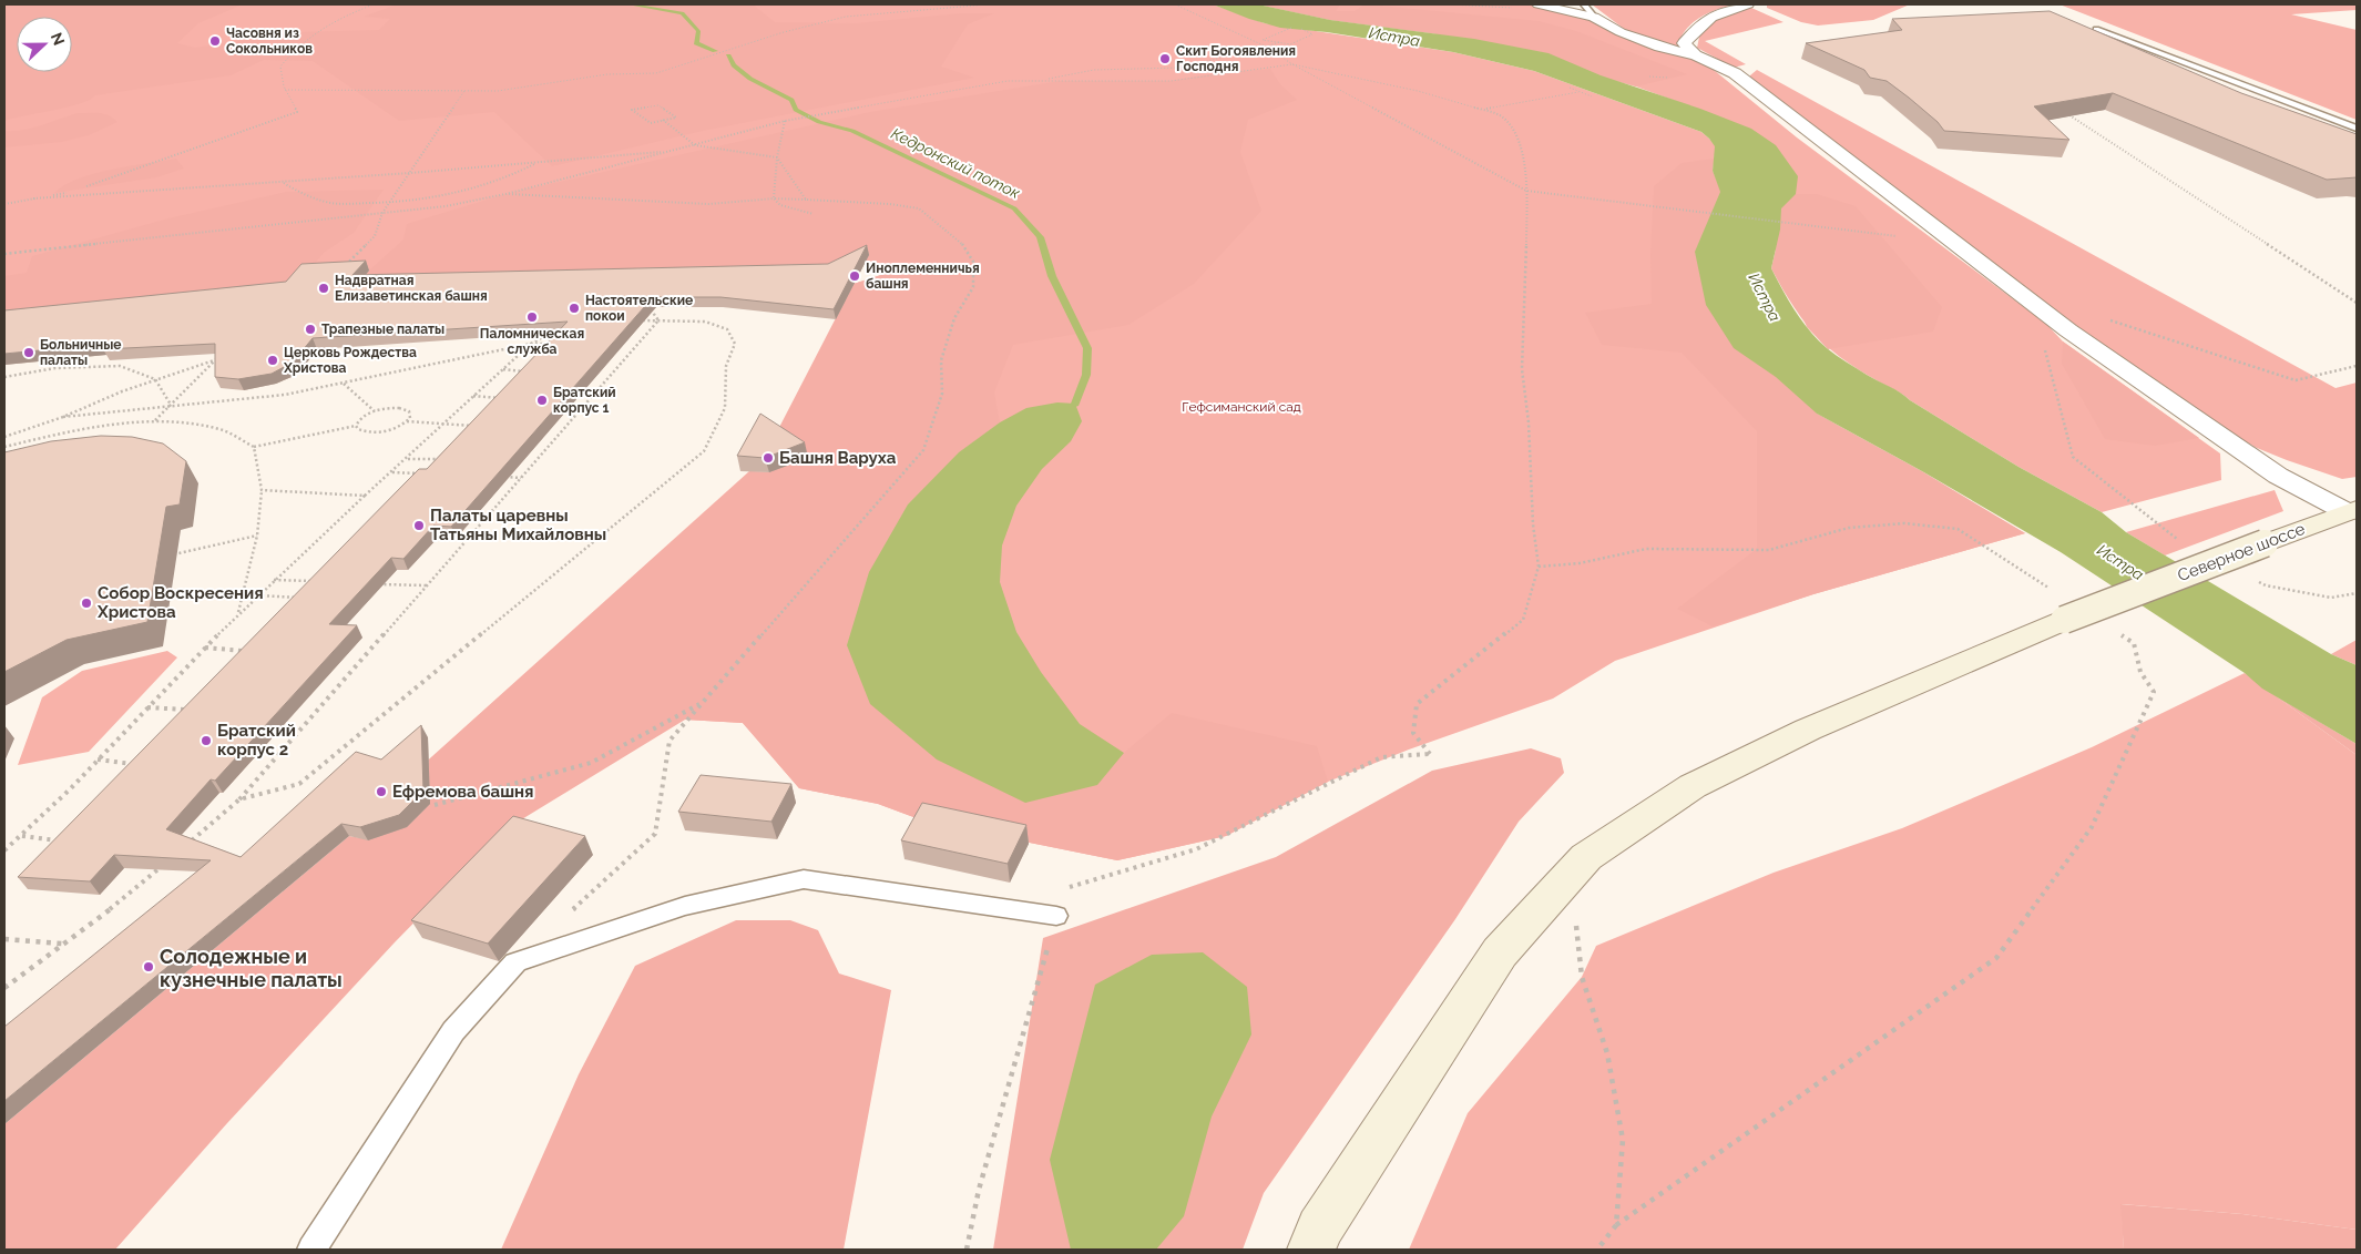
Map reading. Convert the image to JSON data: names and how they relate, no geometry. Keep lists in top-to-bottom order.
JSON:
{
  "streets": {
    "main road": ["Северное шоссе"]
  },
  "water": ["Истра", "Кедронский поток"],
  "parks": ["Гефсиманский сад"],
  "places": [
    "Часовня из Сокольников",
    "Скит Богоявления Господня",
    "Иноплеменничья башня",
    "Надвратная Елизаветинская башня",
    "Настоятельские покои",
    "Паломническая служба",
    "Трапезные палаты",
    "Больничные палаты",
    "Церковь Рождества Христова",
    "Братский корпус 1",
    "Башня Варуха",
    "Палаты царевны Татьяны Михайловны",
    "Собор Воскресения Христова",
    "Братский корпус 2",
    "Ефремова башня",
    "Солодежные и кузнечные палаты"
  ],
  "north": "right"
}
